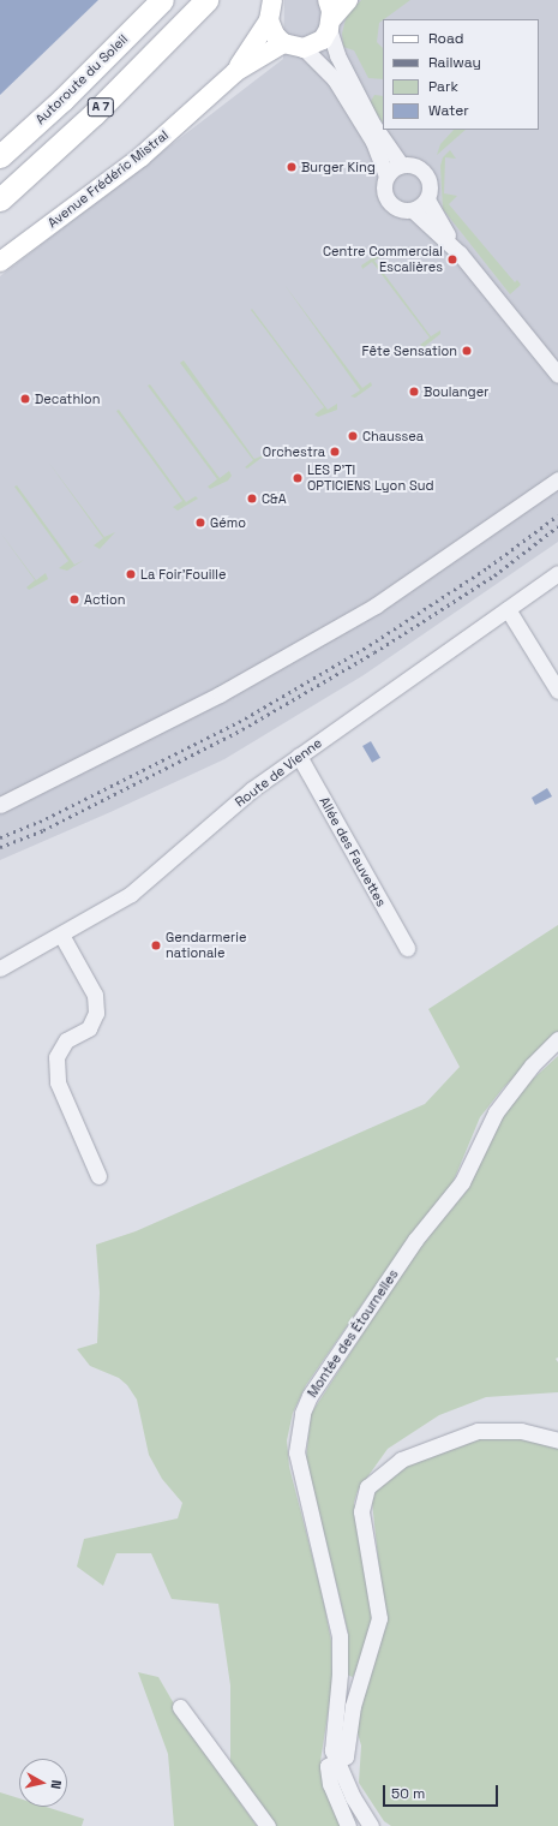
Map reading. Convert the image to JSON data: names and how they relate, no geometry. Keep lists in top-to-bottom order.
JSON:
{
  "streets": {
    "highway": ["Autoroute du Soleil", "A 7"],
    "main road": ["Avenue Frédéric Mistral"],
    "street": ["Route de Vienne", "Allée des Fauvettes", "Montée des Étournelles"]
  },
  "crossings": [
    ["Route de Vienne", "Allée des Fauvettes"]
  ],
  "places": [
    "Burger King",
    "Centre Commercial Escalières",
    "Fête Sensation",
    "Boulanger",
    "Decathlon",
    "Chaussea",
    "Orchestra",
    "LES P’TI OPTICIENS Lyon Sud",
    "C&A",
    "Gémo",
    "La Foir'Fouille",
    "Action",
    "Gendarmerie nationale"
  ],
  "legend": [
    "Road",
    "Railway",
    "Park",
    "Water"
  ],
  "scale_bar": "50 m",
  "north": "right"
}
